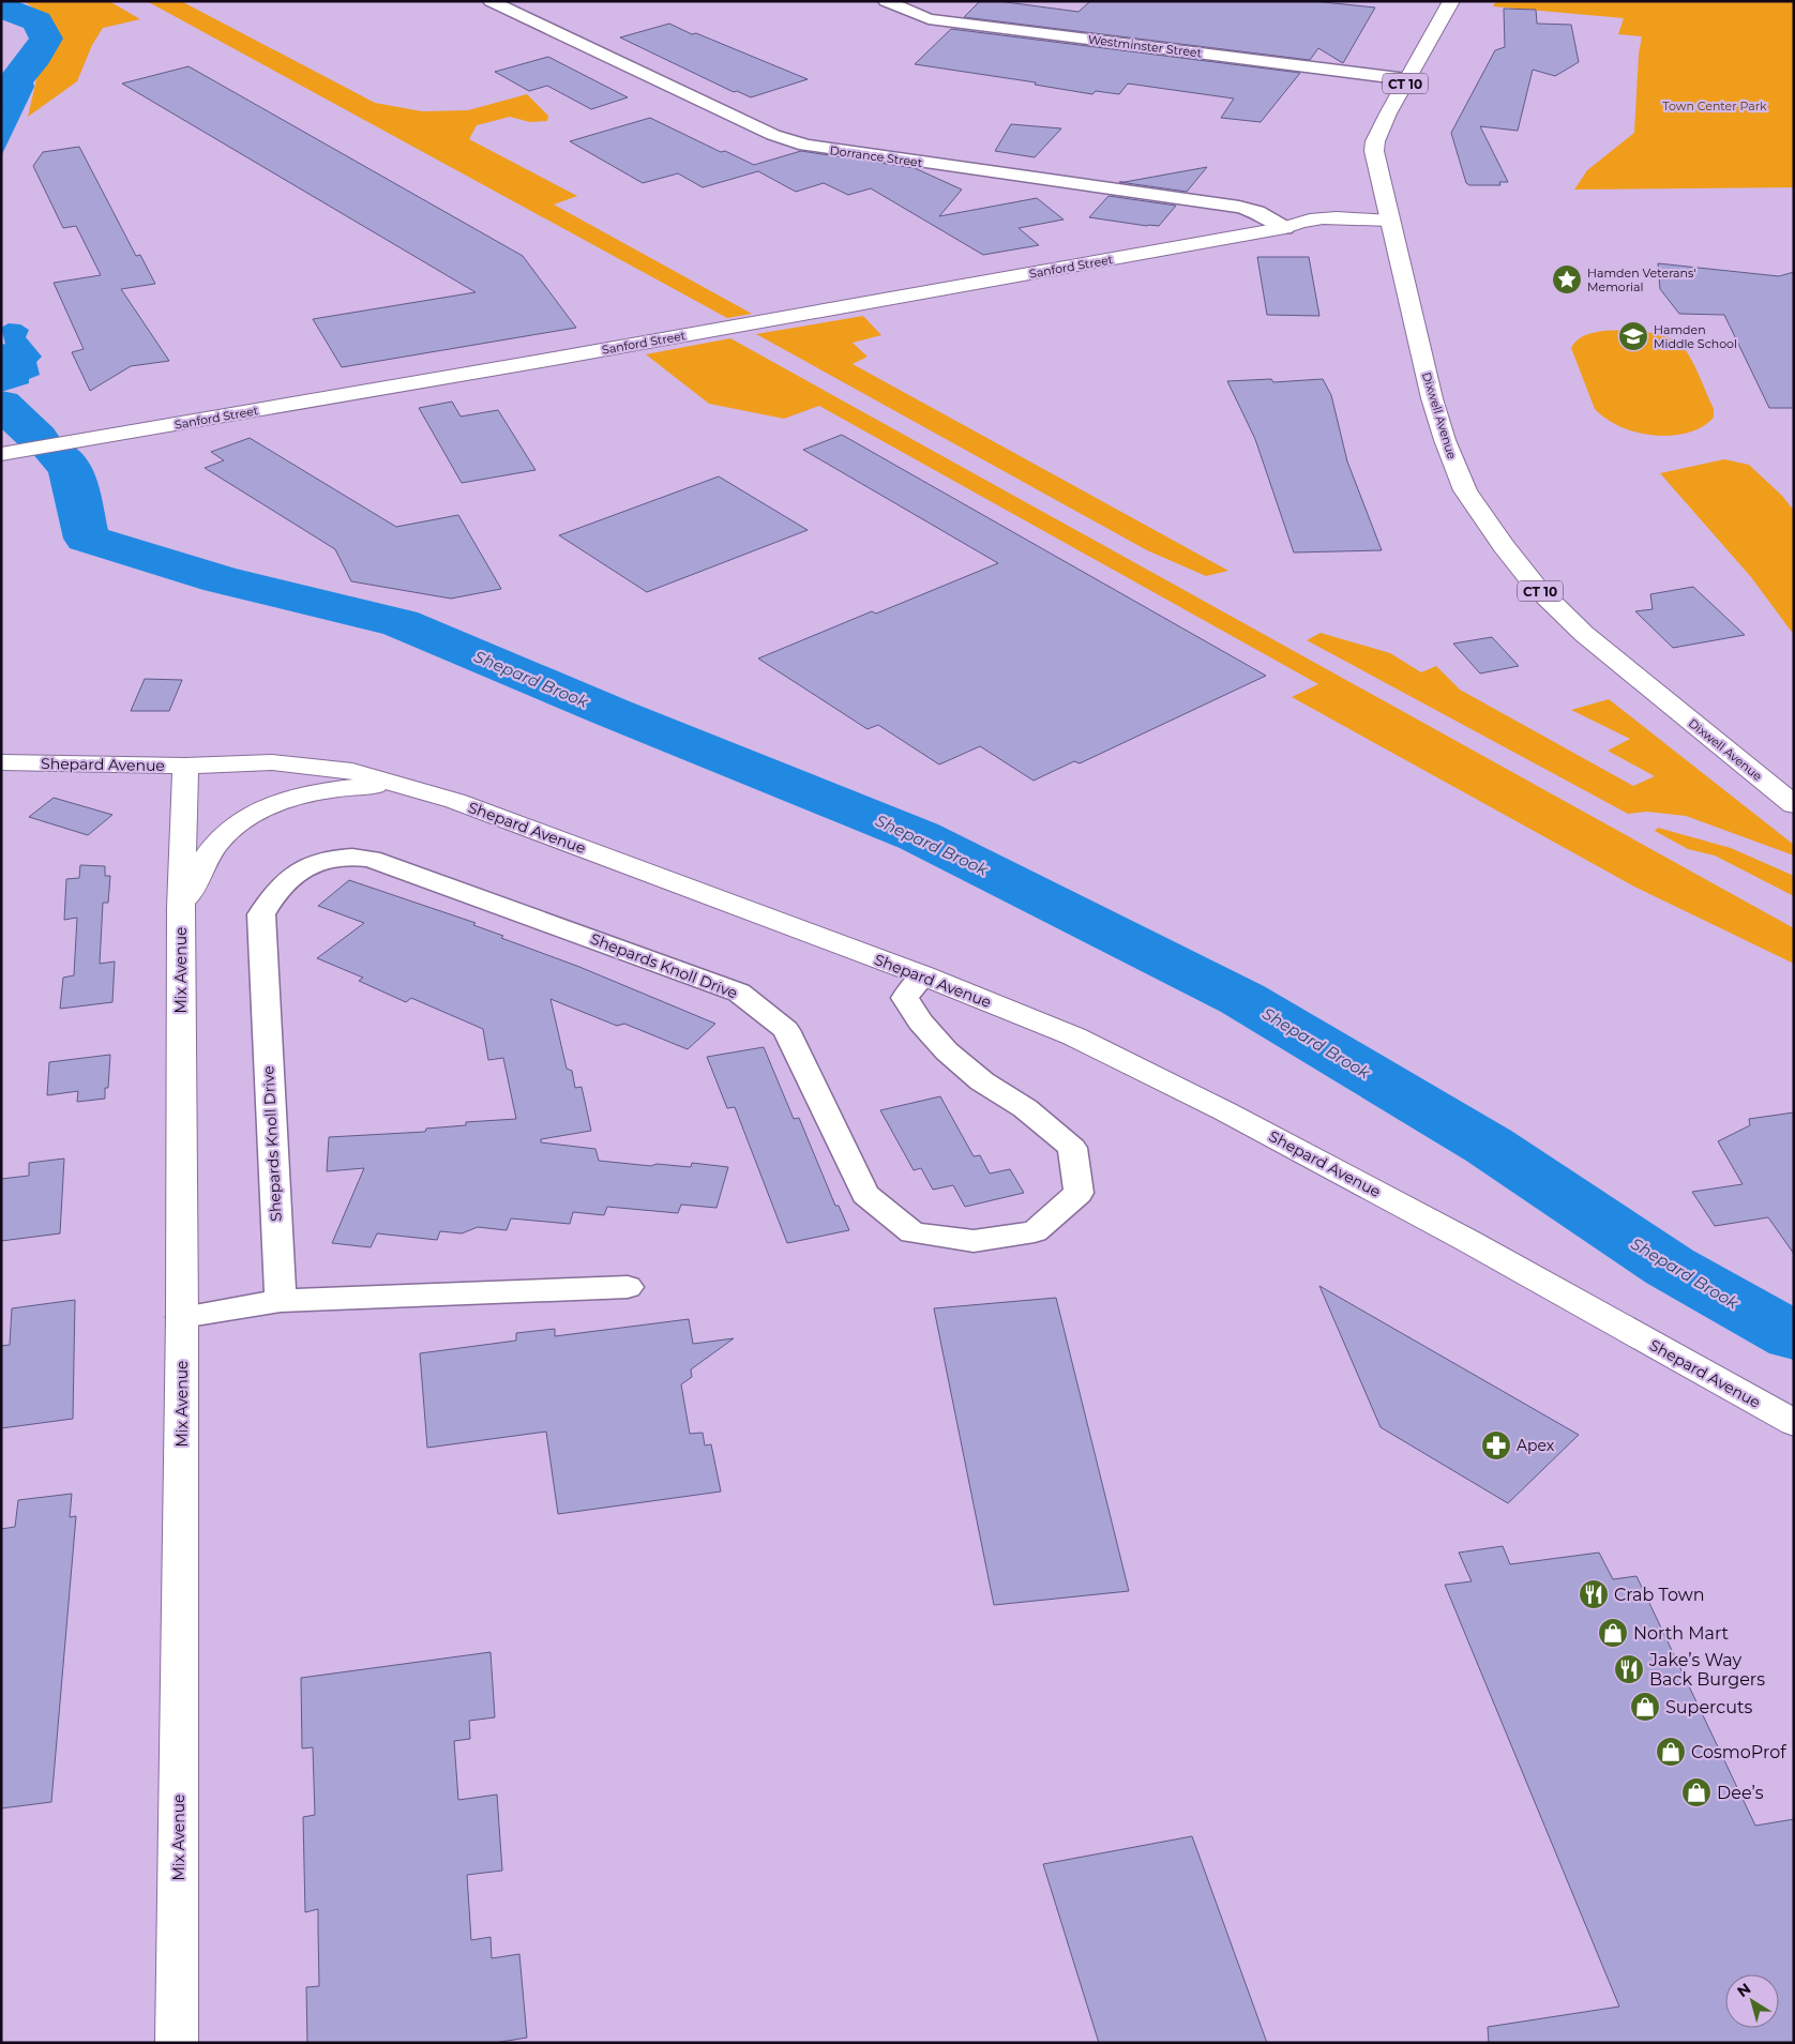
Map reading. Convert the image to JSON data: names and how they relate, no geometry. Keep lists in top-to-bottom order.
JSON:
{
  "streets": {
    "main road": [
      "CT 10",
      "Sanford Street",
      "Dixwell Avenue",
      "Shepard Avenue",
      "Mix Avenue"
    ],
    "street": ["Westminster Street", "Dorrance Street", "Shepards Knoll Drive"]
  },
  "crossings": [
    ["Westminster Street", "Dixwell Avenue"],
    ["Dorrance Street", "Sanford Street"],
    ["Sanford Street", "Dixwell Avenue"],
    ["Shepard Avenue", "Shepards Knoll Drive"],
    ["Shepard Avenue", "Mix Avenue"]
  ],
  "water": ["Shepard Brook"],
  "parks": ["Town Center Park"],
  "places": {
    "place": ["Hamden Veterans' Memorial"],
    "school or university": ["Hamden Middle School"],
    "pharmacy": ["Apex"],
    "restaurant": ["Crab Town", "Jake’s Way Back Burgers"],
    "shop": [
      "North Mart",
      "Supercuts",
      "CosmoProf",
      "Dee’s"
    ]
  },
  "north": "top left"
}
